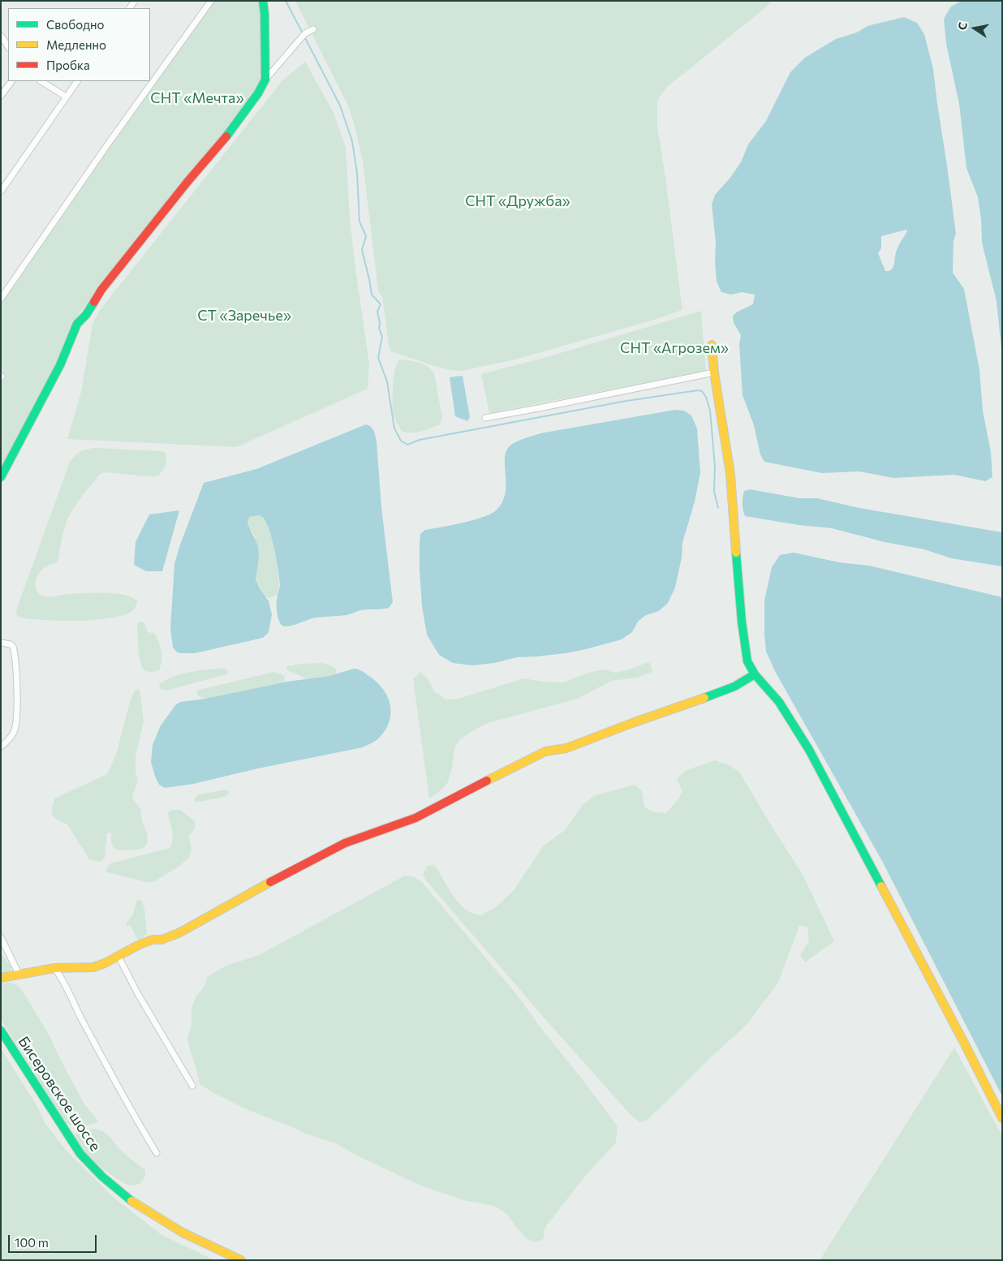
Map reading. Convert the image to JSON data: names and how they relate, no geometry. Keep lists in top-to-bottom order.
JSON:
{
  "streets": {
    "street": ["Бисеровское шоссе"]
  },
  "parks": [
    "СНТ «Мечта»",
    "СНТ «Дружба»",
    "СТ «Заречье»",
    "СНТ «Агрозем»"
  ],
  "legend": ["Свободно", "Медленно", "Пробка"],
  "scale_bar": "100 m",
  "north": "left"
}
